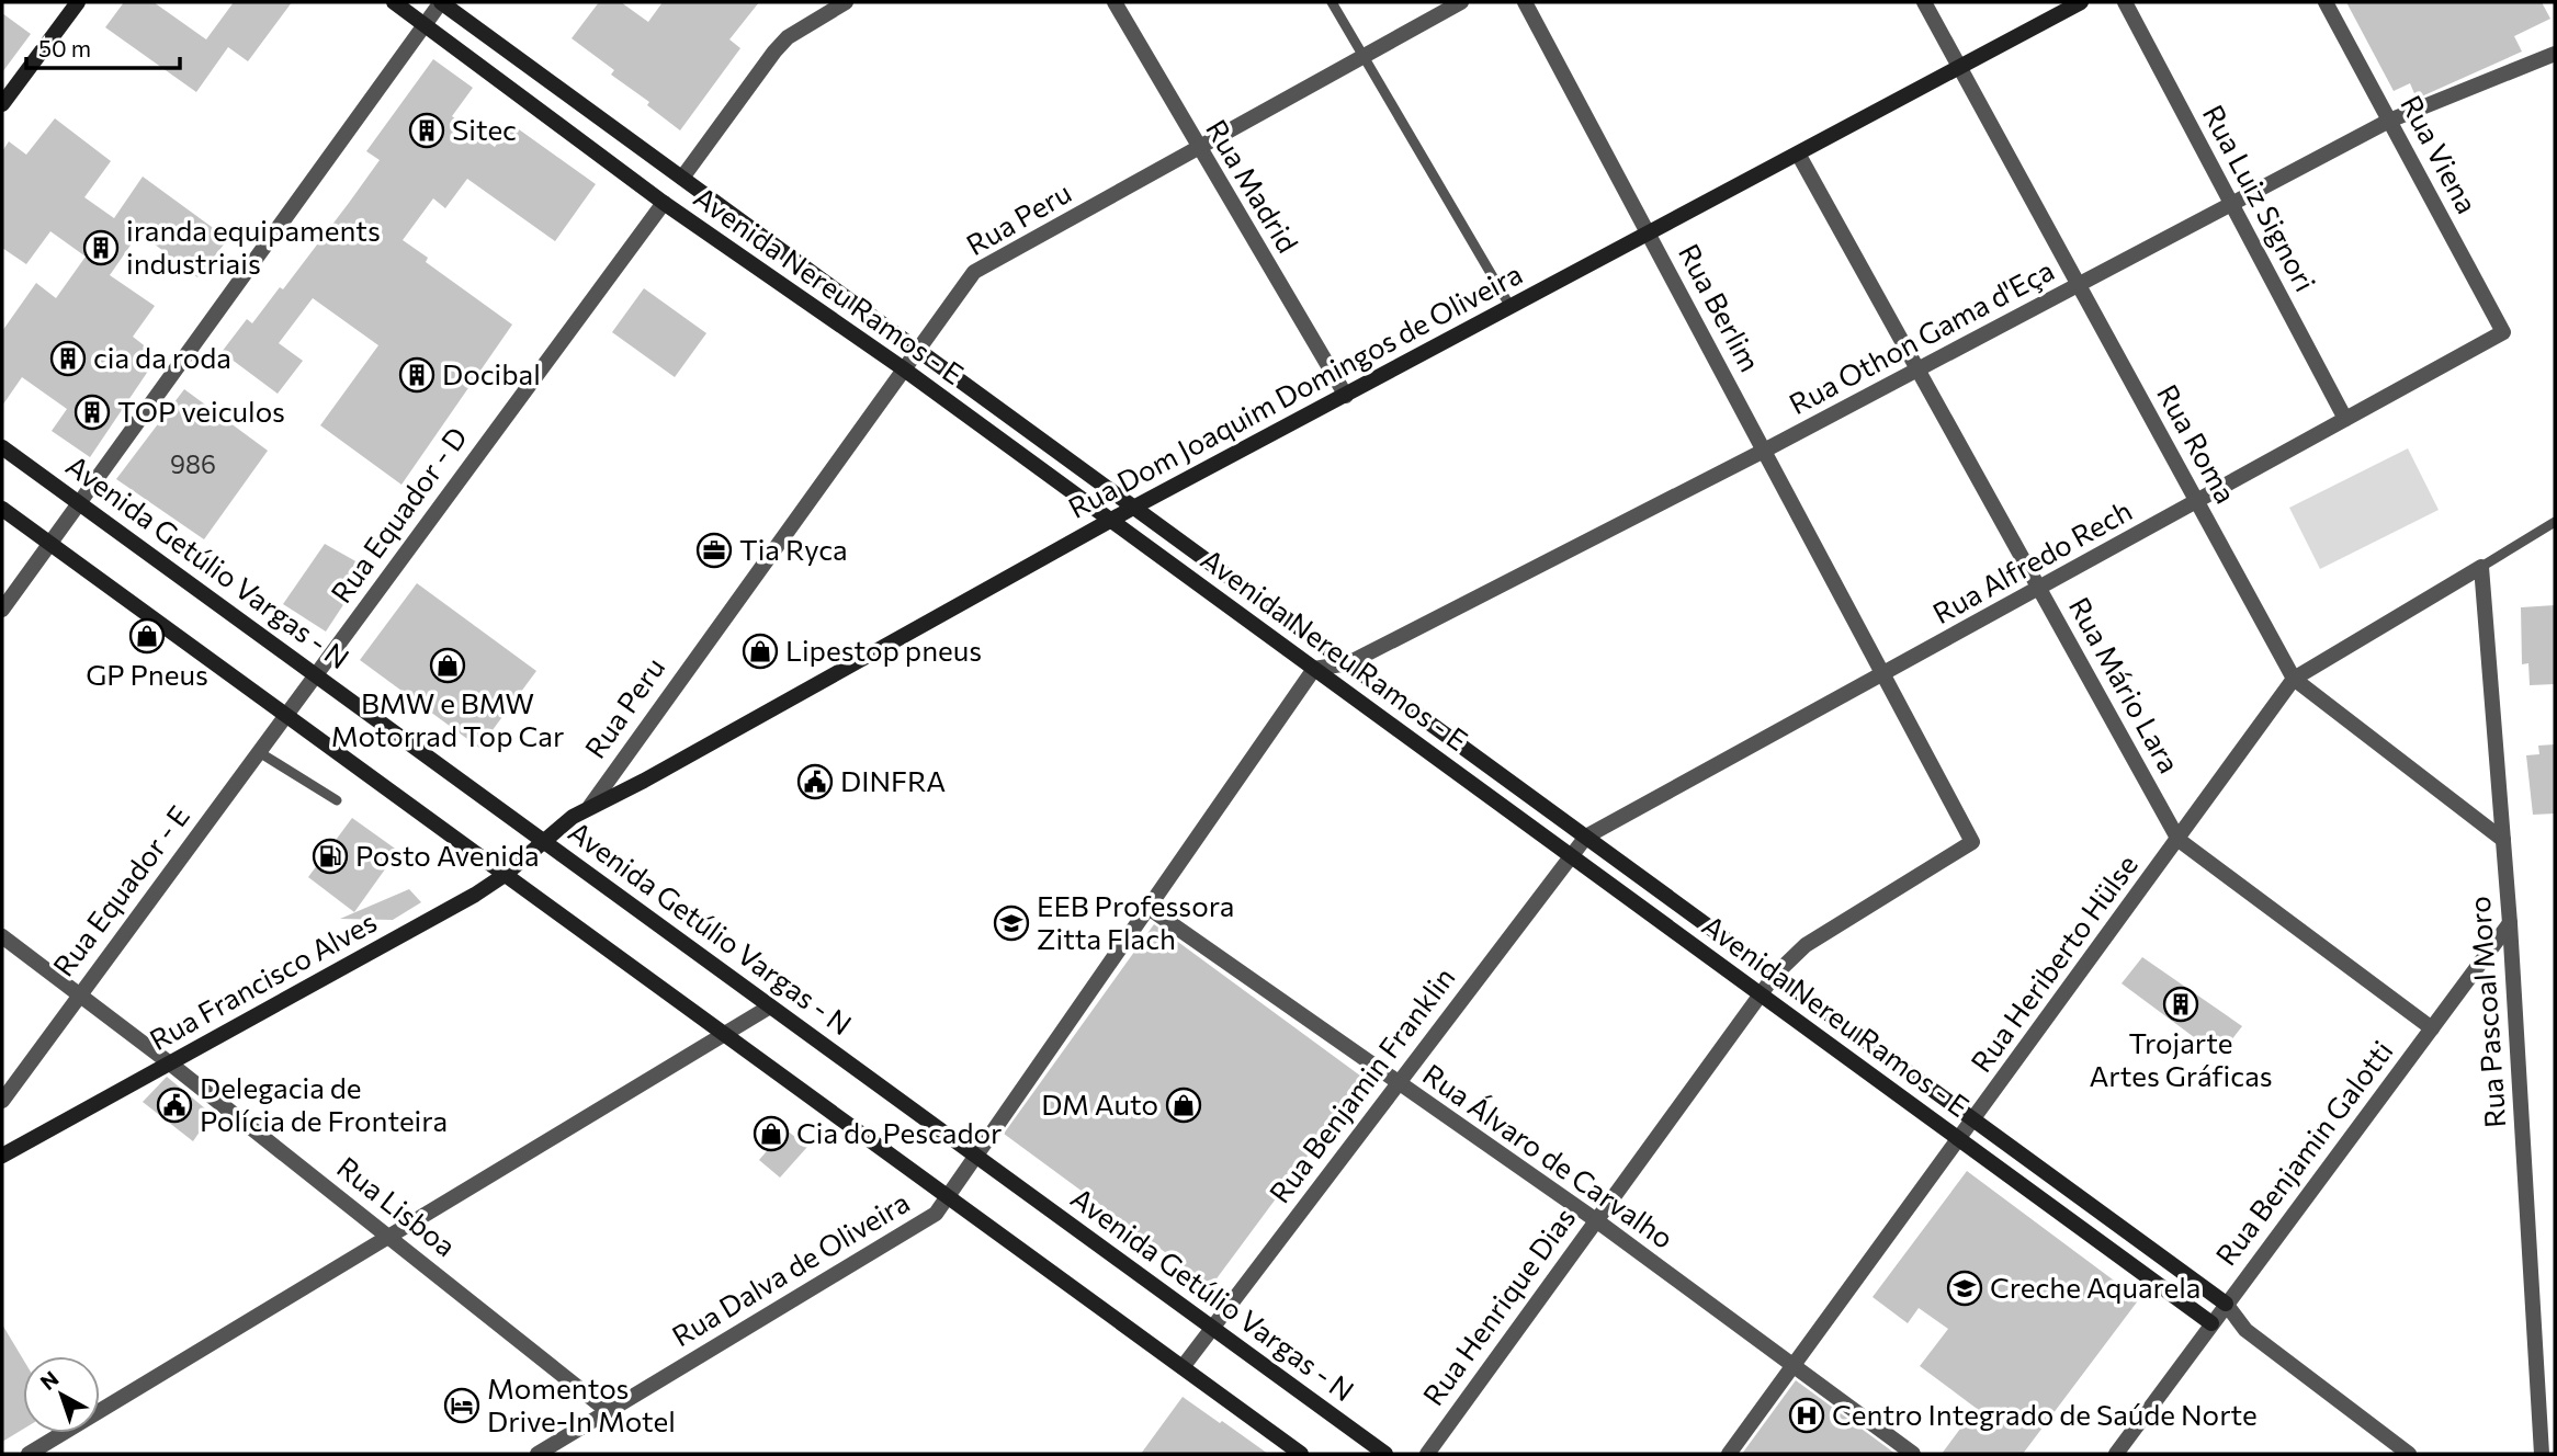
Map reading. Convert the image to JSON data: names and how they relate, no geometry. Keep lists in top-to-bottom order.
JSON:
{
  "streets": {
    "street": [
      "Rua Viena",
      "Rua Madrid",
      "Rua Luiz Signori",
      "Rua Peru",
      "Avenida Nereu Ramos - E",
      "Rua Berlim",
      "Rua Othon Gama d'Eça",
      "Rua Dom Joaquim Domingos de Oliveira",
      "Rua Roma",
      "Rua Equador - D",
      "Avenida Getúlio Vargas - N",
      "Rua Alfredo Rech",
      "Rua Mário Lara",
      "Rua Equador - E",
      "Rua Heriberto Hülse",
      "Rua Francisco Alves",
      "Rua Pascoal Moro",
      "Rua Benjamin Franklin",
      "Rua Benjamin Galotti",
      "Rua Álvaro de Carvalho",
      "Rua Lisboa",
      "Rua Dalva de Oliveira",
      "Rua Henrique Dias"
    ]
  },
  "crossings": [
    ["Rua Viena", "Rua Othon Gama d'Eça"],
    ["Rua Viena", "Rua Alfredo Rech"],
    ["Rua Madrid", "Rua Peru"],
    ["Rua Madrid", "Rua Dom Joaquim Domingos de Oliveira"],
    ["Rua Luiz Signori", "Rua Othon Gama d'Eça"],
    ["Rua Luiz Signori", "Rua Alfredo Rech"],
    ["Rua Peru", "Avenida Nereu Ramos - E"],
    ["Rua Peru", "Rua Dom Joaquim Domingos de Oliveira"],
    ["Avenida Nereu Ramos - E", "Rua Othon Gama d'Eça"],
    ["Avenida Nereu Ramos - E", "Rua Dom Joaquim Domingos de Oliveira"],
    ["Avenida Nereu Ramos - E", "Rua Equador - D"],
    ["Avenida Nereu Ramos - E", "Rua Alfredo Rech"],
    ["Avenida Nereu Ramos - E", "Rua Heriberto Hülse"],
    ["Avenida Nereu Ramos - E", "Rua Benjamin Franklin"],
    ["Avenida Nereu Ramos - E", "Rua Benjamin Galotti"],
    ["Avenida Nereu Ramos - E", "Rua Dalva de Oliveira"],
    ["Avenida Nereu Ramos - E", "Rua Henrique Dias"],
    ["Rua Berlim", "Rua Othon Gama d'Eça"],
    ["Rua Berlim", "Rua Dom Joaquim Domingos de Oliveira"],
    ["Rua Berlim", "Rua Alfredo Rech"],
    ["Rua Berlim", "Rua Henrique Dias"],
    ["Rua Othon Gama d'Eça", "Rua Roma"],
    ["Rua Othon Gama d'Eça", "Rua Mário Lara"],
    ["Rua Othon Gama d'Eça", "Rua Dalva de Oliveira"],
    ["Rua Dom Joaquim Domingos de Oliveira", "Rua Roma"],
    ["Rua Dom Joaquim Domingos de Oliveira", "Avenida Getúlio Vargas - N"],
    ["Rua Dom Joaquim Domingos de Oliveira", "Rua Mário Lara"],
    ["Rua Dom Joaquim Domingos de Oliveira", "Rua Francisco Alves"],
    ["Rua Roma", "Rua Alfredo Rech"],
    ["Rua Roma", "Rua Heriberto Hülse"],
    ["Rua Roma", "Rua Pascoal Moro"],
    ["Rua Equador - D", "Avenida Getúlio Vargas - N"],
    ["Rua Equador - D", "Rua Equador - E"],
    ["Avenida Getúlio Vargas - N", "Rua Francisco Alves"],
    ["Avenida Getúlio Vargas - N", "Rua Benjamin Franklin"],
    ["Avenida Getúlio Vargas - N", "Rua Dalva de Oliveira"],
    ["Rua Alfredo Rech", "Rua Mário Lara"],
    ["Rua Alfredo Rech", "Rua Benjamin Franklin"],
    ["Rua Mário Lara", "Rua Heriberto Hülse"],
    ["Rua Equador - E", "Rua Lisboa"],
    ["Rua Heriberto Hülse", "Rua Pascoal Moro"],
    ["Rua Heriberto Hülse", "Rua Álvaro de Carvalho"],
    ["Rua Francisco Alves", "Rua Lisboa"],
    ["Rua Pascoal Moro", "Rua Benjamin Galotti"],
    ["Rua Benjamin Franklin", "Rua Álvaro de Carvalho"],
    ["Rua Álvaro de Carvalho", "Rua Dalva de Oliveira"],
    ["Rua Álvaro de Carvalho", "Rua Henrique Dias"],
    ["Rua Lisboa", "Rua Dalva de Oliveira"]
  ],
  "places": {
    "building": [
      "Sitec",
      "iranda equipaments industriais",
      "cia da roda",
      "Docibal",
      "TOP veiculos",
      "Trojarte Artes Gráficas"
    ],
    "office": ["Tia Ryca"],
    "shop": [
      "GP Pneus",
      "Lipestop pneus",
      "BMW e BMW Motorrad Top Car",
      "DM Auto",
      "Cia do Pescador"
    ],
    "public building": ["DINFRA", "Delegacia de Polícia de Fronteira"],
    "fuel station": ["Posto Avenida"],
    "school or university": ["EEB Professora Zitta Flach", "Creche Aquarela"],
    "hotel": ["Momentos Drive-In Motel"],
    "hospital": ["Centro Integrado de Saúde Norte"]
  },
  "house_numbers": ["986"],
  "scale_bar": "50 m",
  "north": "top left"
}
